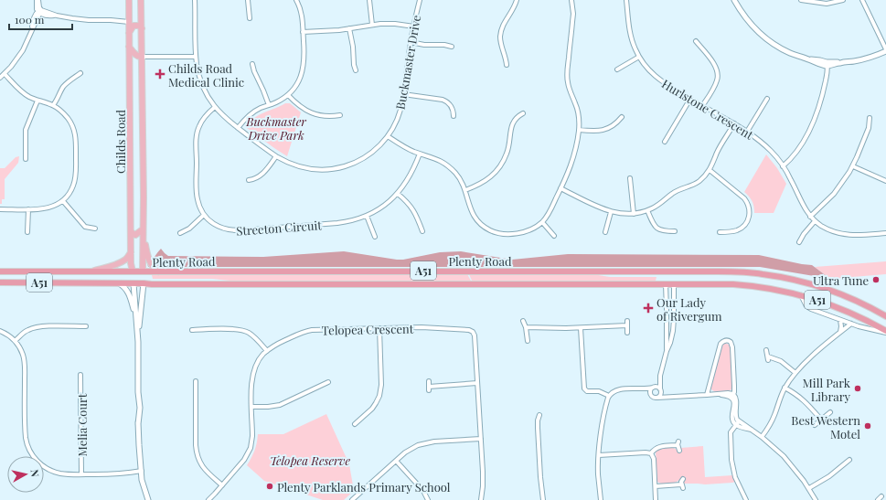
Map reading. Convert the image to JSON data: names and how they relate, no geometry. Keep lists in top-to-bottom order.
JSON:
{
  "streets": {
    "highway": ["Childs Road", "Plenty Road", "A51"],
    "street": [
      "Buckmaster Drive",
      "Hurlstone Crescent",
      "Streeton Circuit",
      "Telopea Crescent",
      "Melia Court"
    ]
  },
  "crossings": [
    ["Childs Road", "Plenty Road"]
  ],
  "parks": ["Buckmaster Drive Park", "Telopea Reserve"],
  "places": {
    "health": ["Childs Road Medical Clinic", "Our Lady of Rivergum"],
    "other": [
      "Ultra Tune",
      "Mill Park Library",
      "Best Western Motel",
      "Plenty Parklands Primary School"
    ]
  },
  "scale_bar": "100 m",
  "north": "right"
}
